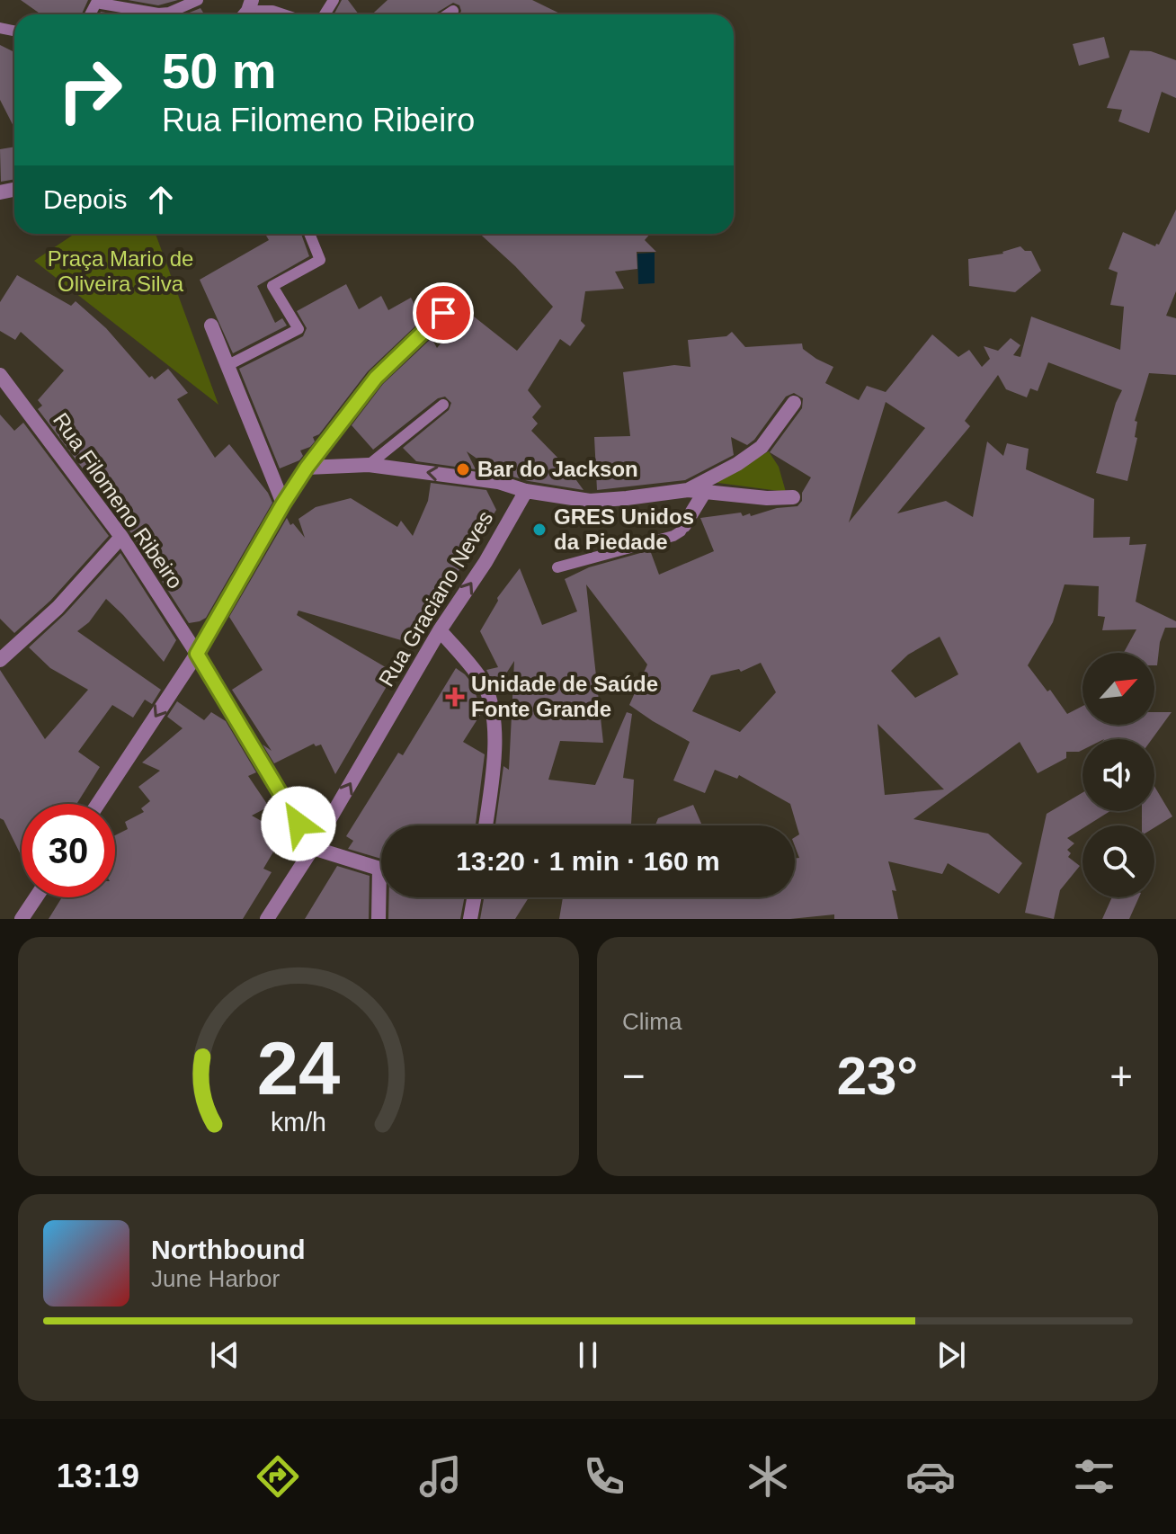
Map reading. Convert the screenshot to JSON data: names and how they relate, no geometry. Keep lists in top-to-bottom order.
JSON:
{
  "streets": {
    "street": ["Rua Filomeno Ribeiro", "Rua Graciano Neves"]
  },
  "crossings": [
    ["Rua Filomeno Ribeiro", "Rua Graciano Neves"]
  ],
  "parks": ["Praça Mario de Oliveira Silva"],
  "places": {
    "other": ["Bar do Jackson", "GRES Unidos da Piedade"],
    "health": ["Unidade de Saúde Fonte Grande"]
  },
  "north": "top right",
  "page": {
    "turn": ["50 m", "Rua Filomeno Ribeiro"],
    "then": "Depois",
    "limit": "30",
    "trip": "13:20 · 1 min · 160 m",
    "tile": "Clima",
    "heat": ["−", "23°", "+"],
    "song": ["Northbound", "June Harbor"],
    "tabs": "13:19",
    "gauge": ["24", "km/h"]
  }
}
